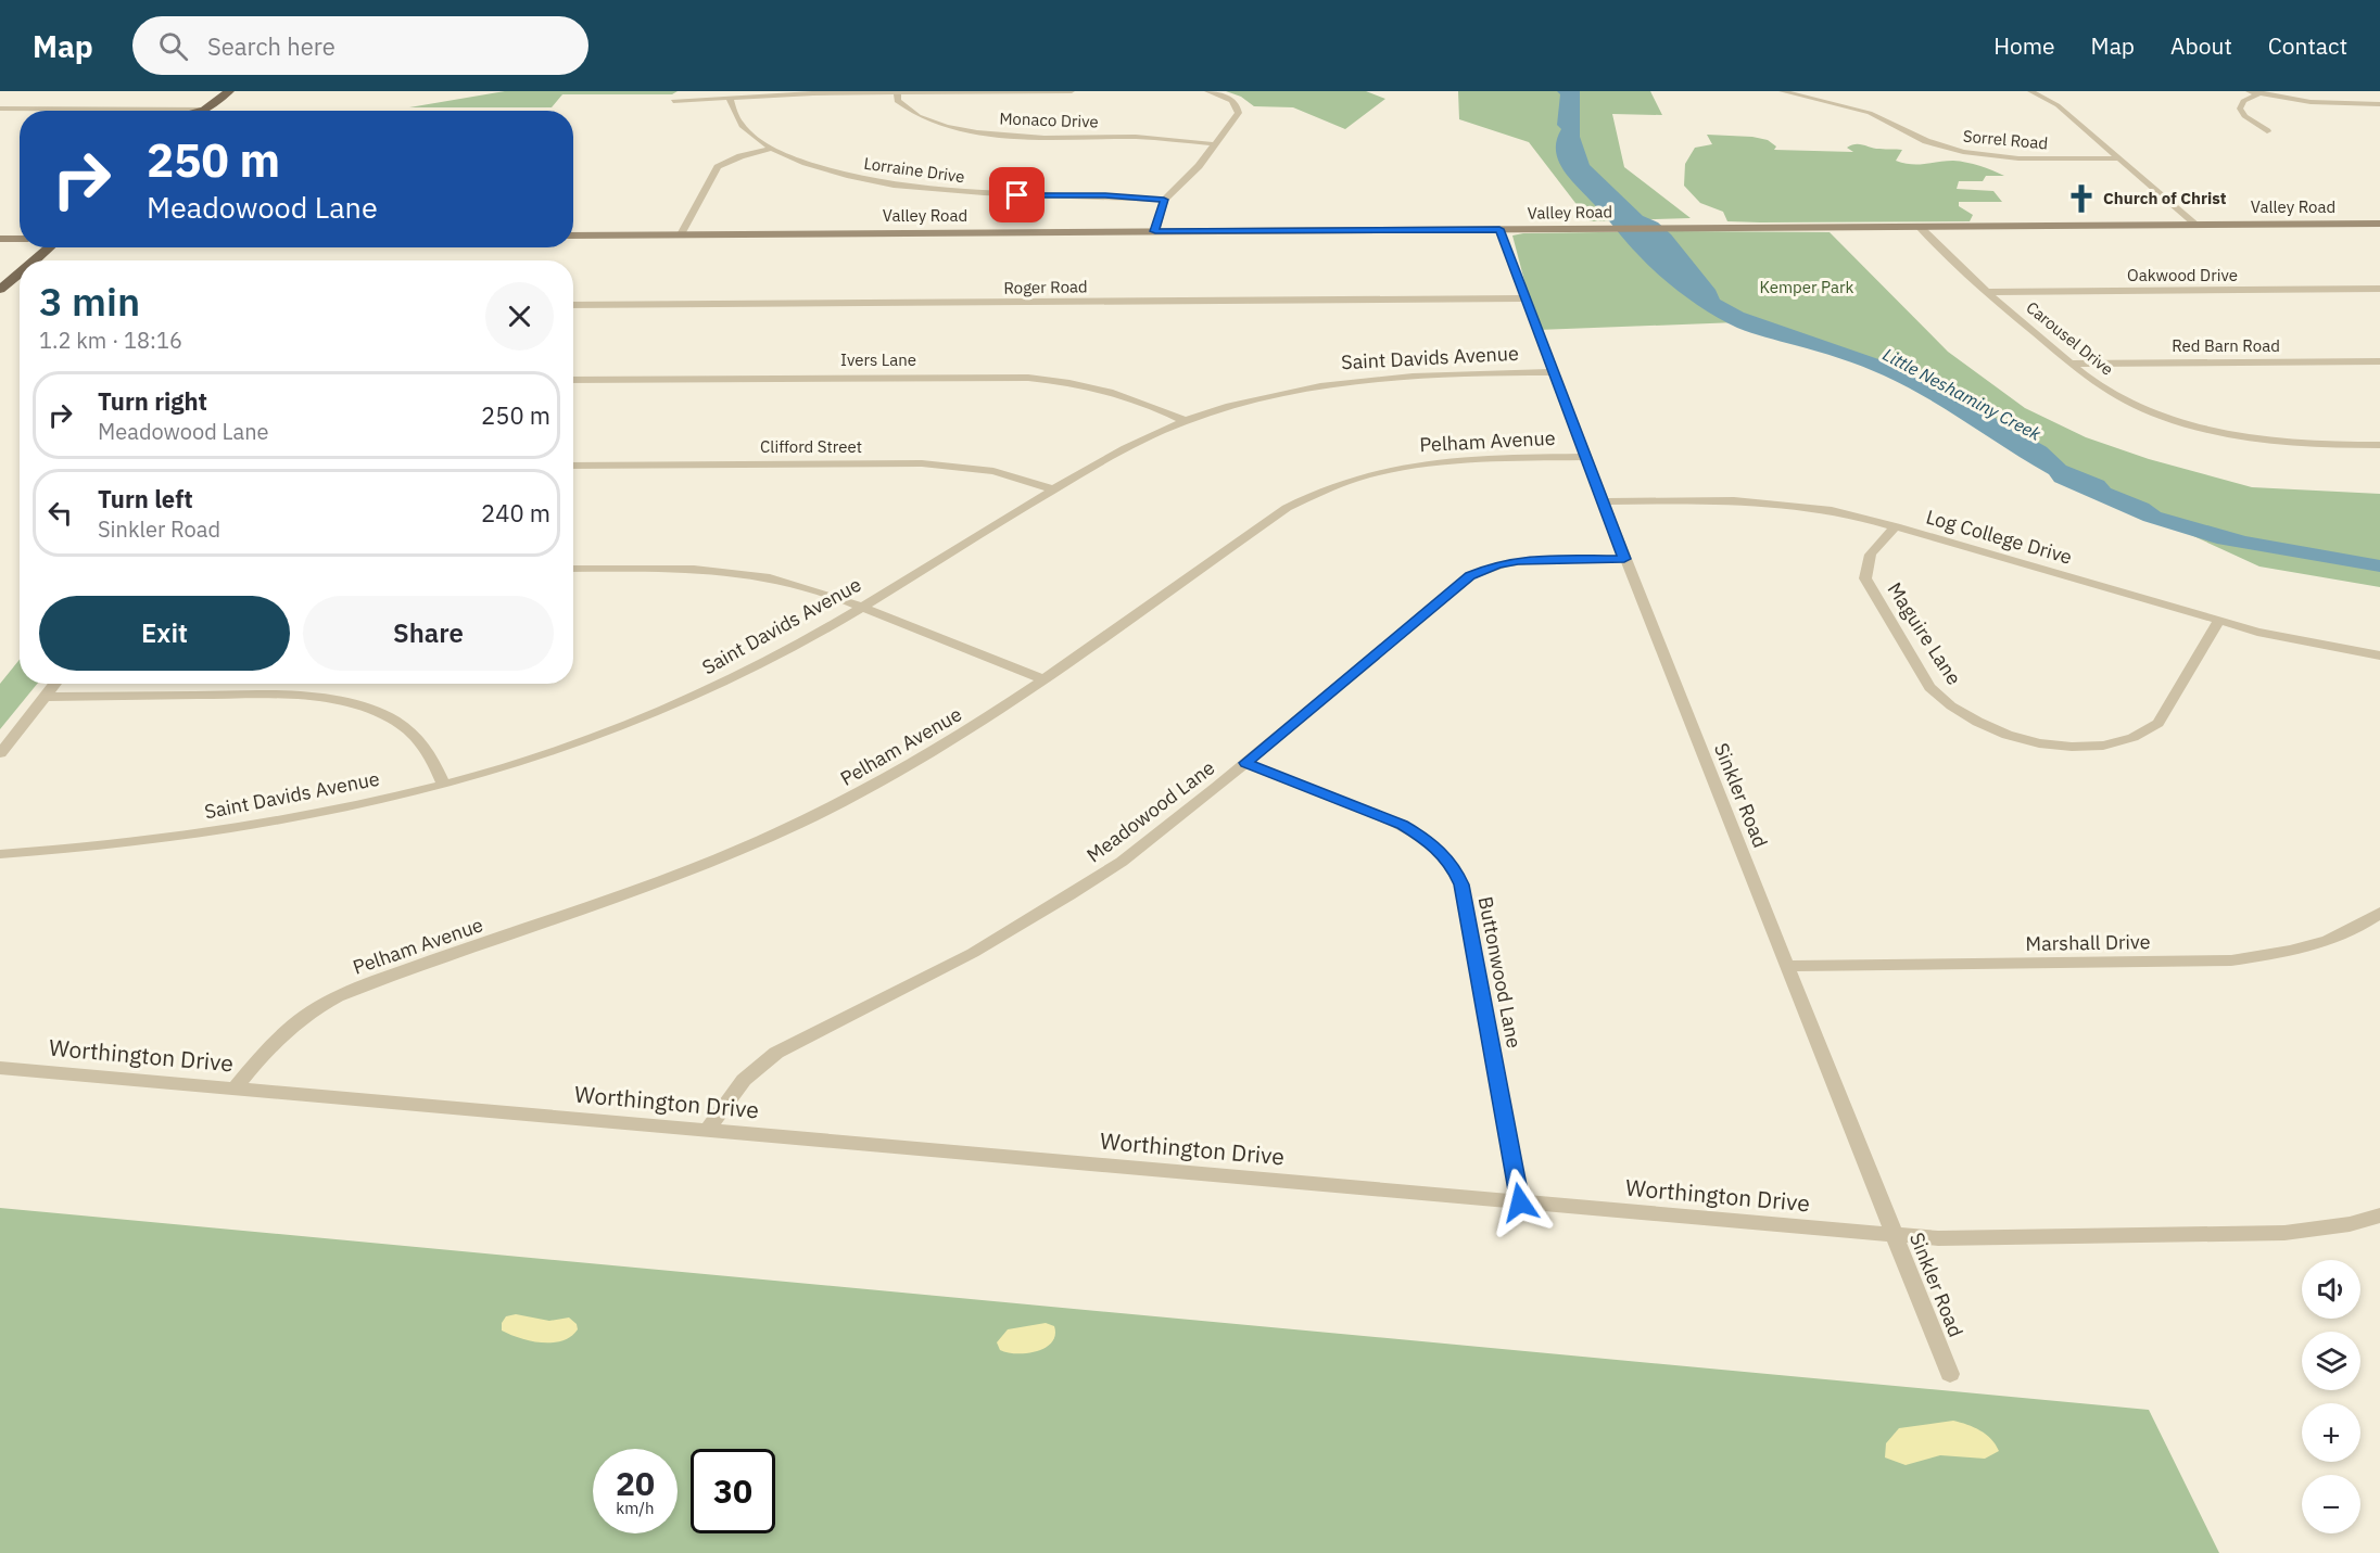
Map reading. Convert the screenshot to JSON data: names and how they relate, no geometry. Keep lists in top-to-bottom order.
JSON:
{
  "streets": {
    "street": [
      "Monaco Drive",
      "Sorrel Road",
      "Lorraine Drive",
      "Valley Road",
      "Oakwood Drive",
      "Roger Road",
      "Carousel Drive",
      "Red Barn Road",
      "Saint Davids Avenue",
      "Ivers Lane",
      "Pelham Avenue",
      "Clifford Street",
      "Log College Drive",
      "Maguire Lane",
      "Sinkler Road",
      "Meadowood Lane",
      "Marshall Drive",
      "Buttonwood Lane",
      "Worthington Drive"
    ]
  },
  "crossings": [
    ["Valley Road", "Carousel Drive"],
    ["Valley Road", "Sinkler Road"],
    ["Oakwood Drive", "Carousel Drive"],
    ["Roger Road", "Sinkler Road"],
    ["Carousel Drive", "Red Barn Road"],
    ["Saint Davids Avenue", "Ivers Lane"],
    ["Saint Davids Avenue", "Clifford Street"],
    ["Saint Davids Avenue", "Sinkler Road"],
    ["Pelham Avenue", "Sinkler Road"],
    ["Pelham Avenue", "Worthington Drive"],
    ["Log College Drive", "Maguire Lane"],
    ["Log College Drive", "Sinkler Road"],
    ["Sinkler Road", "Meadowood Lane"],
    ["Sinkler Road", "Marshall Drive"],
    ["Sinkler Road", "Worthington Drive"],
    ["Meadowood Lane", "Buttonwood Lane"],
    ["Meadowood Lane", "Worthington Drive"],
    ["Buttonwood Lane", "Worthington Drive"]
  ],
  "water": ["Little Neshaminy Creek"],
  "parks": ["Kemper Park"],
  "places": {
    "church": ["Church of Christ"]
  },
  "page": {
    "header": "Map",
    "search": "Search here",
    "nav": [
      "Home",
      "Map",
      "About",
      "Contact"
    ],
    "turn": ["250 m", "Meadowood Lane"],
    "heading": ["3 min", "1.2 km · 18:16"],
    "list": [
      {
        "name": "Turn right",
        "note": "Meadowood Lane",
        "value": "250 m"
      },
      {
        "name": "Turn left",
        "note": "Sinkler Road",
        "value": "240 m"
      }
    ],
    "buttons": ["Exit", "Share"],
    "map_buttons": ["+", "−"],
    "speed": "20 km/h",
    "limit": "30"
  }
}
